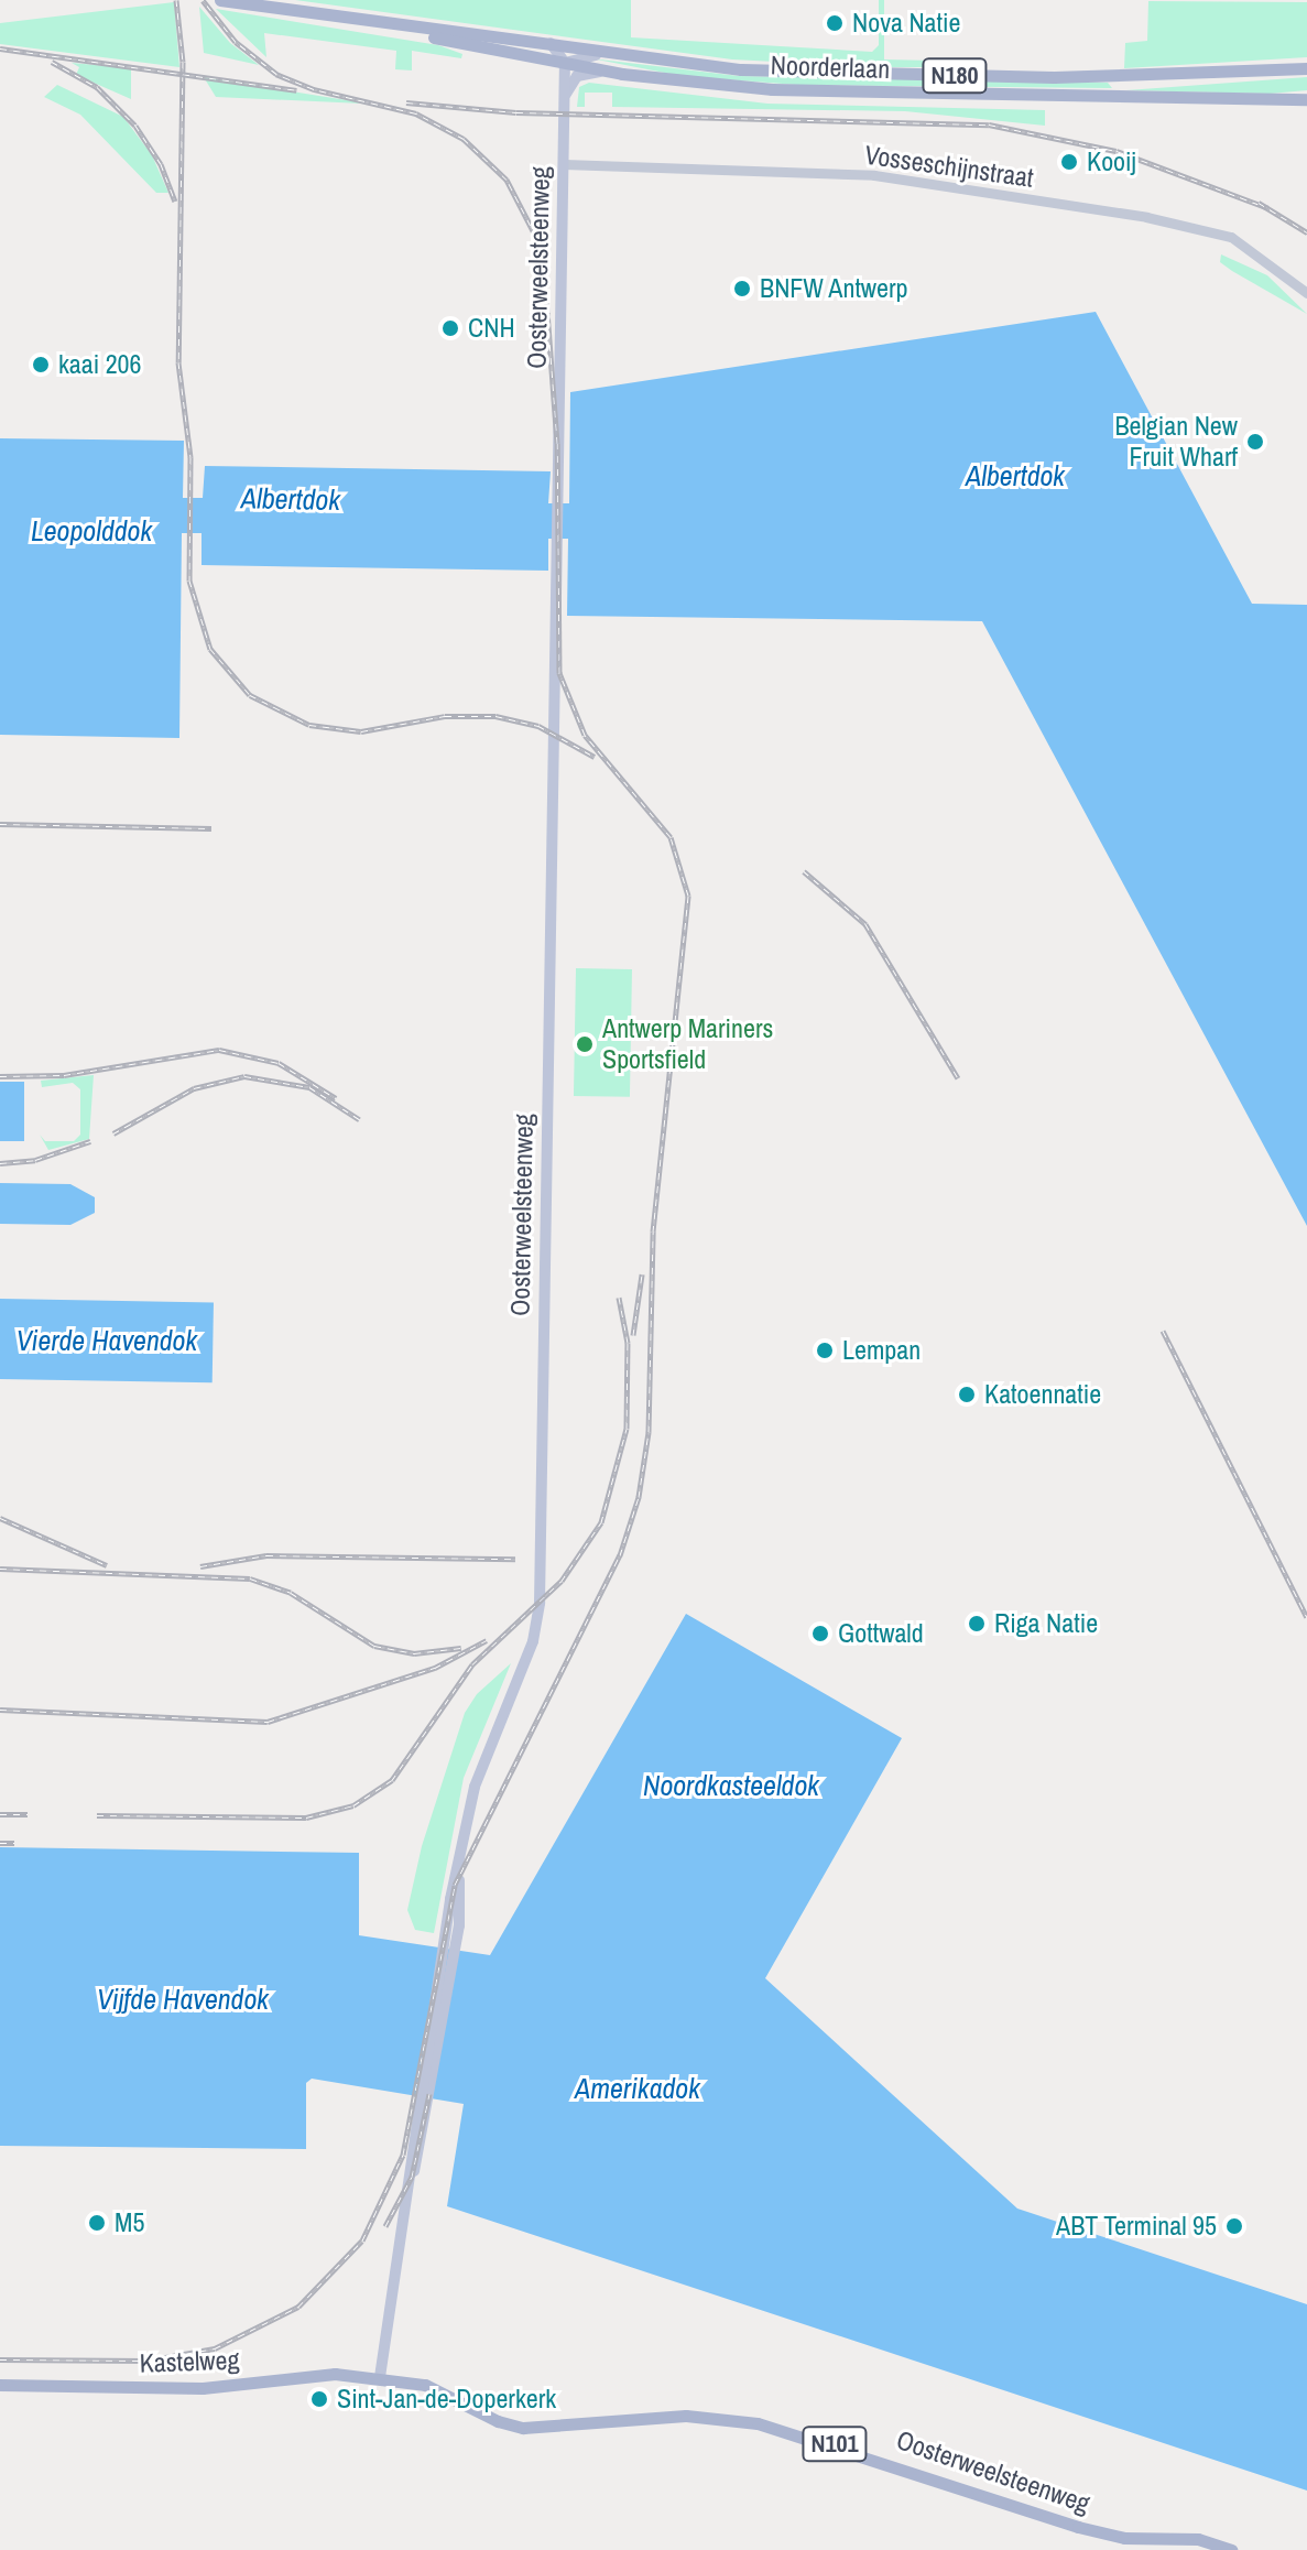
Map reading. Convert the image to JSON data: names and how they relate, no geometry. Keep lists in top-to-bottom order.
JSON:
{
  "streets": {
    "main road": [
      "Noorderlaan",
      "N180",
      "Oosterweelsteenweg",
      "Kastelweg",
      "N101"
    ],
    "street": ["Vosseschijnstraat"]
  },
  "crossings": [
    ["Noorderlaan", "Oosterweelsteenweg"],
    ["Vosseschijnstraat", "Oosterweelsteenweg"],
    ["Oosterweelsteenweg", "Kastelweg"]
  ],
  "water": [
    "Albertdok",
    "Leopolddok",
    "Vierde Havendok",
    "Noordkasteeldok",
    "Vijfde Havendok",
    "Amerikadok"
  ],
  "places": [
    "Nova Natie",
    "Kooij",
    "BNFW Antwerp",
    "CNH",
    "kaai 206",
    "Belgian New Fruit Wharf",
    "Antwerp Mariners Sportsfield",
    "Lempan",
    "Katoennatie",
    "Riga Natie",
    "Gottwald",
    "M5",
    "ABT Terminal 95",
    "Sint-Jan-de-Doperkerk"
  ]
}
